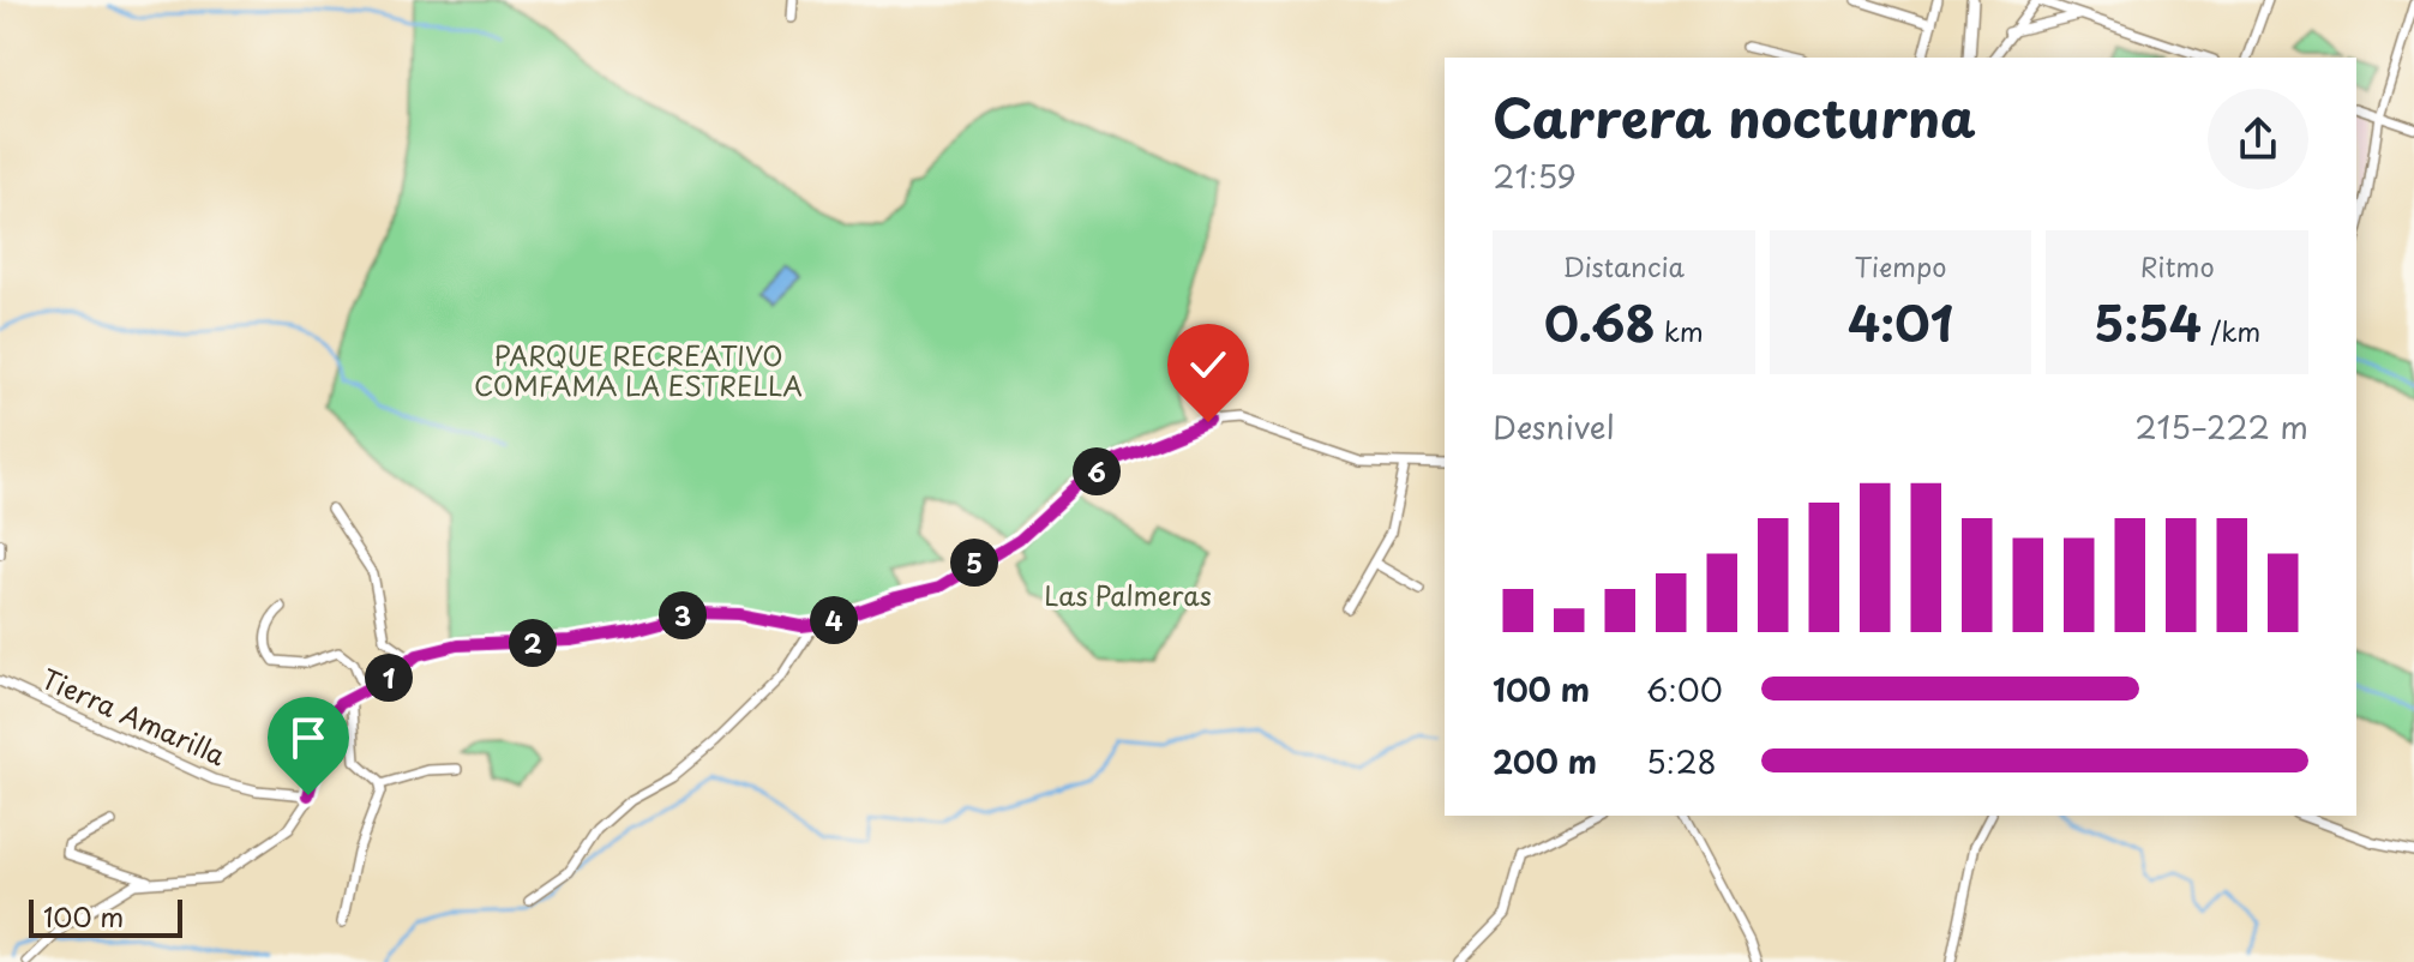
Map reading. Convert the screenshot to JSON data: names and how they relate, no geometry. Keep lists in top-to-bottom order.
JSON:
{
  "streets": {
    "street": ["Tierra Amarilla"]
  },
  "parks": ["PARQUE RECREATIVO COMFAMA LA ESTRELLA", "Las Palmeras"],
  "scale_bar": "100 m",
  "page": {
    "heading": ["Carrera nocturna", "21:59"],
    "stats": [
      ["Distancia", "0.68 km"],
      ["Tiempo", "4:01"],
      ["Ritmo", "5:54 /km"]
    ],
    "chart": ["Desnivel", "215–222 m"],
    "pins": [
      "6",
      "5",
      "3",
      "4",
      "2",
      "1"
    ],
    "list": [
      {
        "name": "100 m",
        "note": "6:00"
      },
      {
        "name": "200 m",
        "note": "5:28"
      }
    ],
    "scale": "100 m"
  }
}
